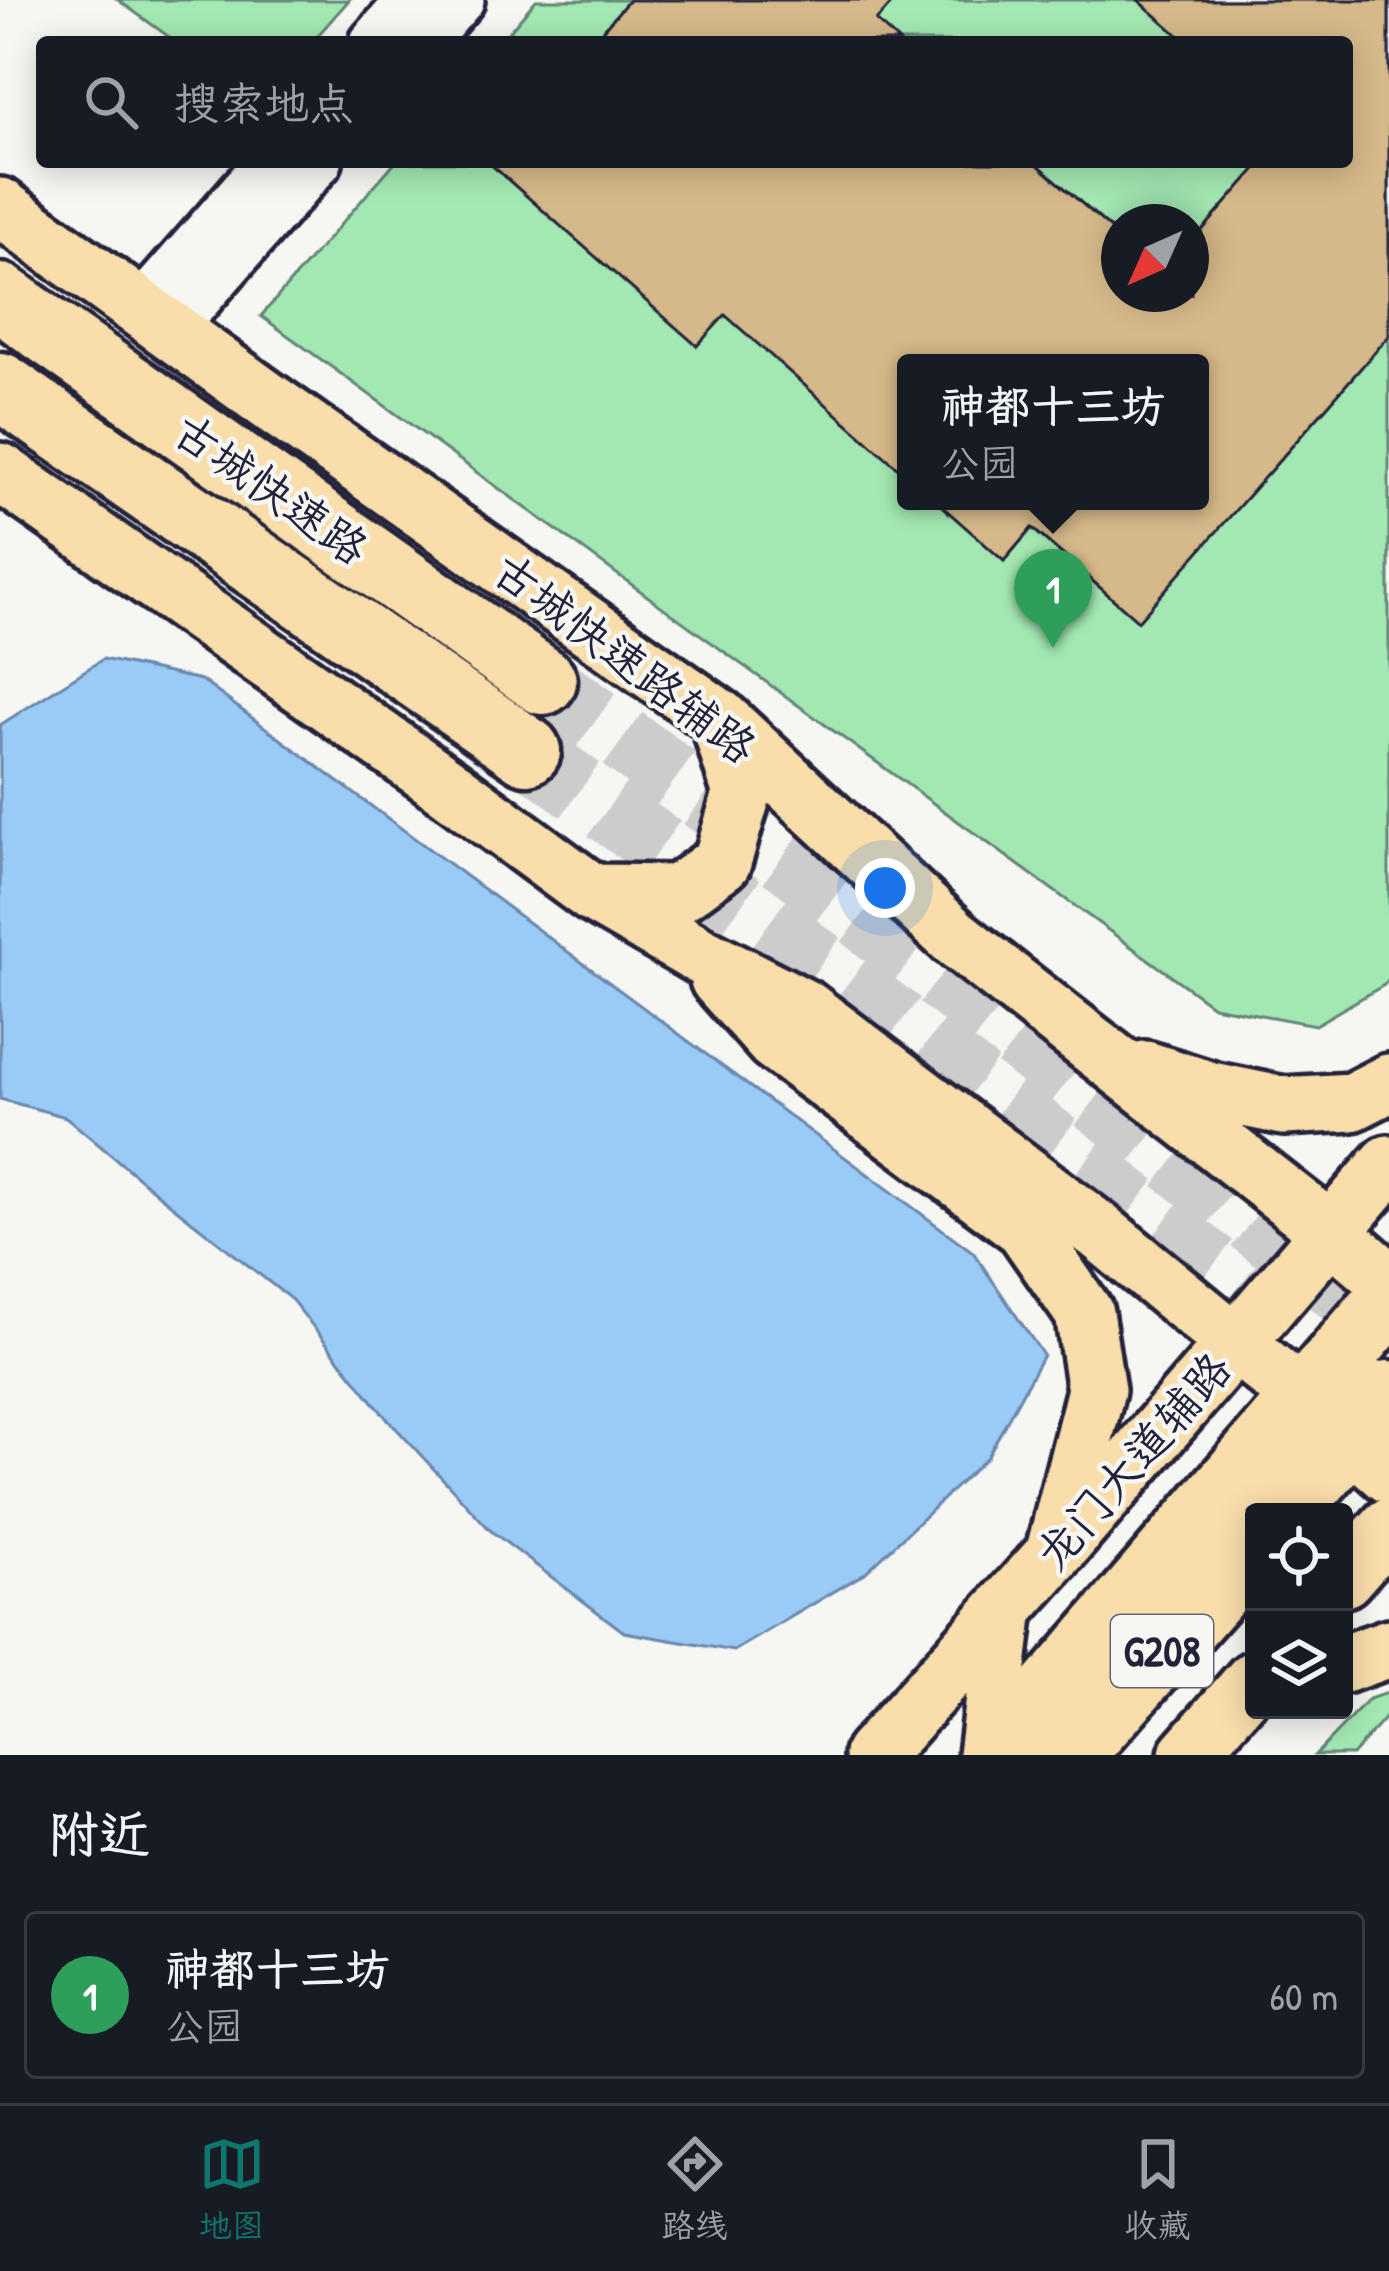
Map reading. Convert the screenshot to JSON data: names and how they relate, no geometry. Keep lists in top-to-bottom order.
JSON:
{
  "streets": {
    "highway": ["古城快速路", "G208"],
    "main road": ["古城快速路辅路", "龙门大道辅路"]
  },
  "crossings": [
    ["古城快速路辅路", "龙门大道辅路"]
  ],
  "north": "bottom left",
  "page": {
    "search": "搜索地点",
    "popup": ["神都十三坊", "公园"],
    "pins": "1",
    "heading": "附近",
    "list": [
      {
        "mark": "1",
        "name": "神都十三坊",
        "note": "公园",
        "value": "60 m"
      }
    ],
    "nav": ["地图", "路线", "收藏"]
  }
}
